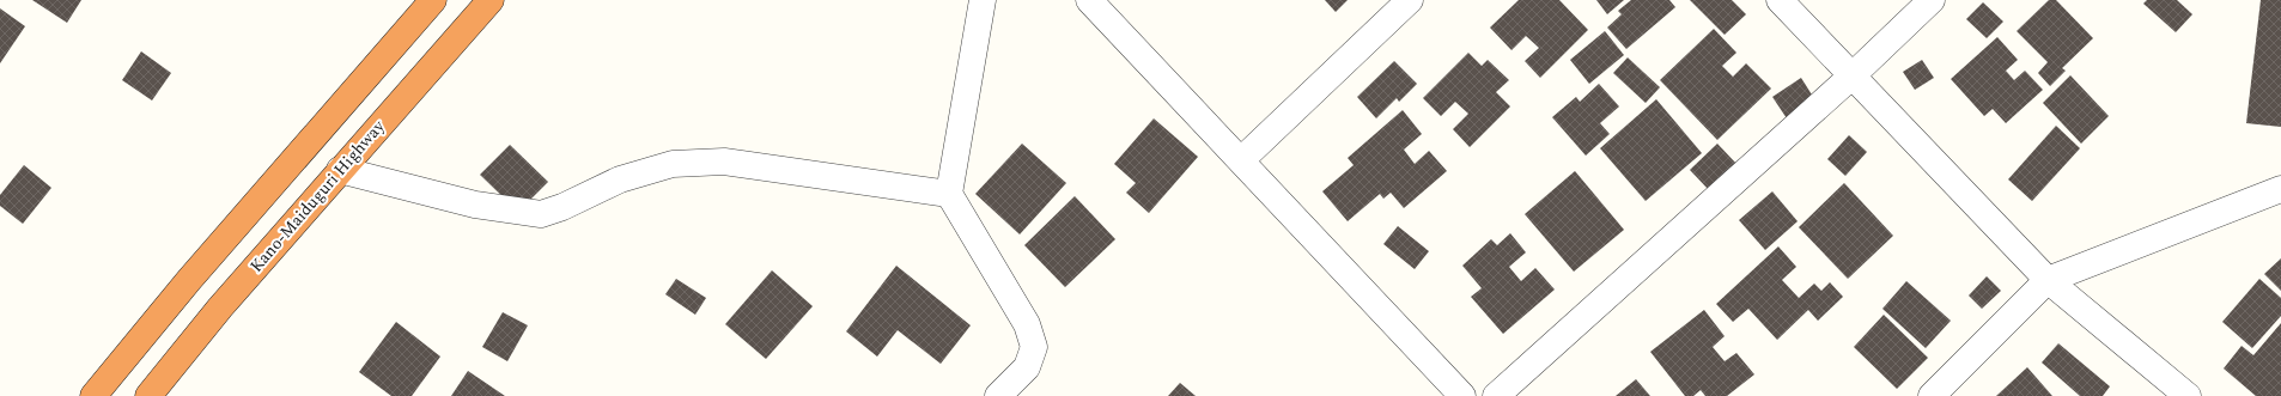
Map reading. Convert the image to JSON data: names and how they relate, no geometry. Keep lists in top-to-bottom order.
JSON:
{
  "streets": {
    "highway": ["Kano-Maiduguri Highway"]
  }
}
